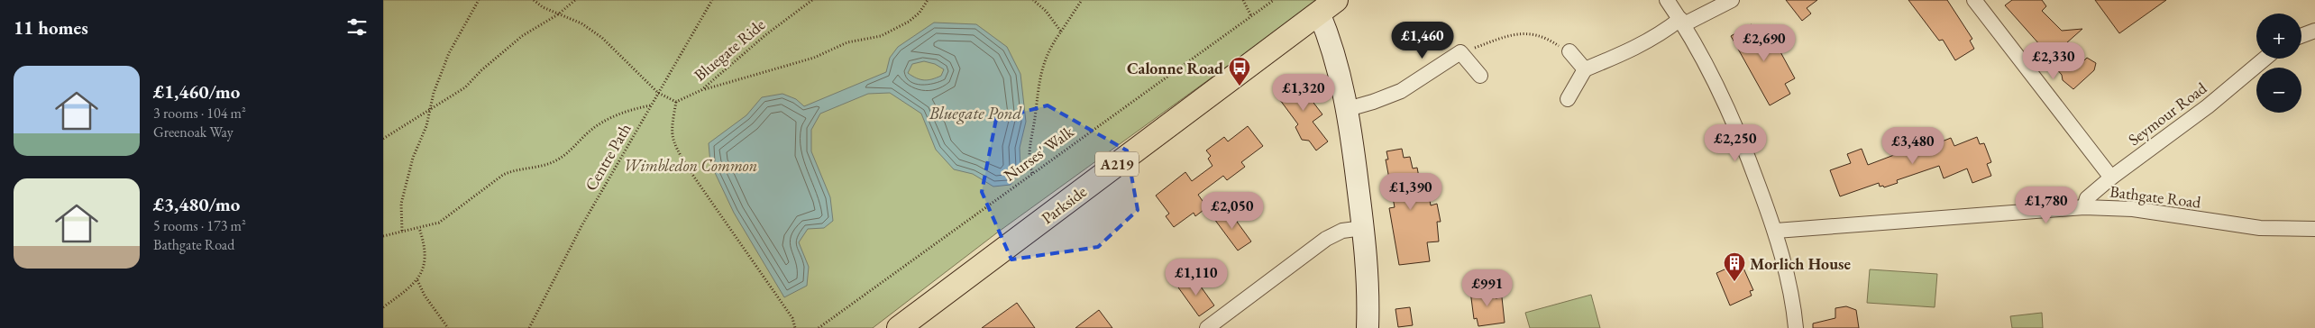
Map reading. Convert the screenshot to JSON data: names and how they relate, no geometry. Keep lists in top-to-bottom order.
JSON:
{
  "streets": {
    "main road": ["A219", "Parkside"],
    "street": ["Seymour Road", "Bathgate Road"],
    "path": ["Bluegate Ride", "Nurses' Walk", "Centre Path"]
  },
  "crossings": [
    ["Seymour Road", "Bathgate Road"]
  ],
  "water": ["Bluegate Pond"],
  "parks": ["Wimbledon Common"],
  "places": {
    "bus stop": ["Calonne Road"],
    "building": ["Morlich House"]
  },
  "page": {
    "heading": "11 homes",
    "map_buttons": ["+", "−"],
    "price": [
      "£1,460",
      "£2,690",
      "£2,330",
      "£1,320",
      "£2,250",
      "£3,480",
      "£1,390",
      "£1,780",
      "£2,050",
      "£1,110",
      "£991"
    ],
    "list": [
      {
        "name": "£1,460/mo",
        "note": "3 rooms · 104 m² · Greenoak Way"
      },
      {
        "name": "£3,480/mo",
        "note": "5 rooms · 173 m² · Bathgate Road"
      }
    ]
  }
}
